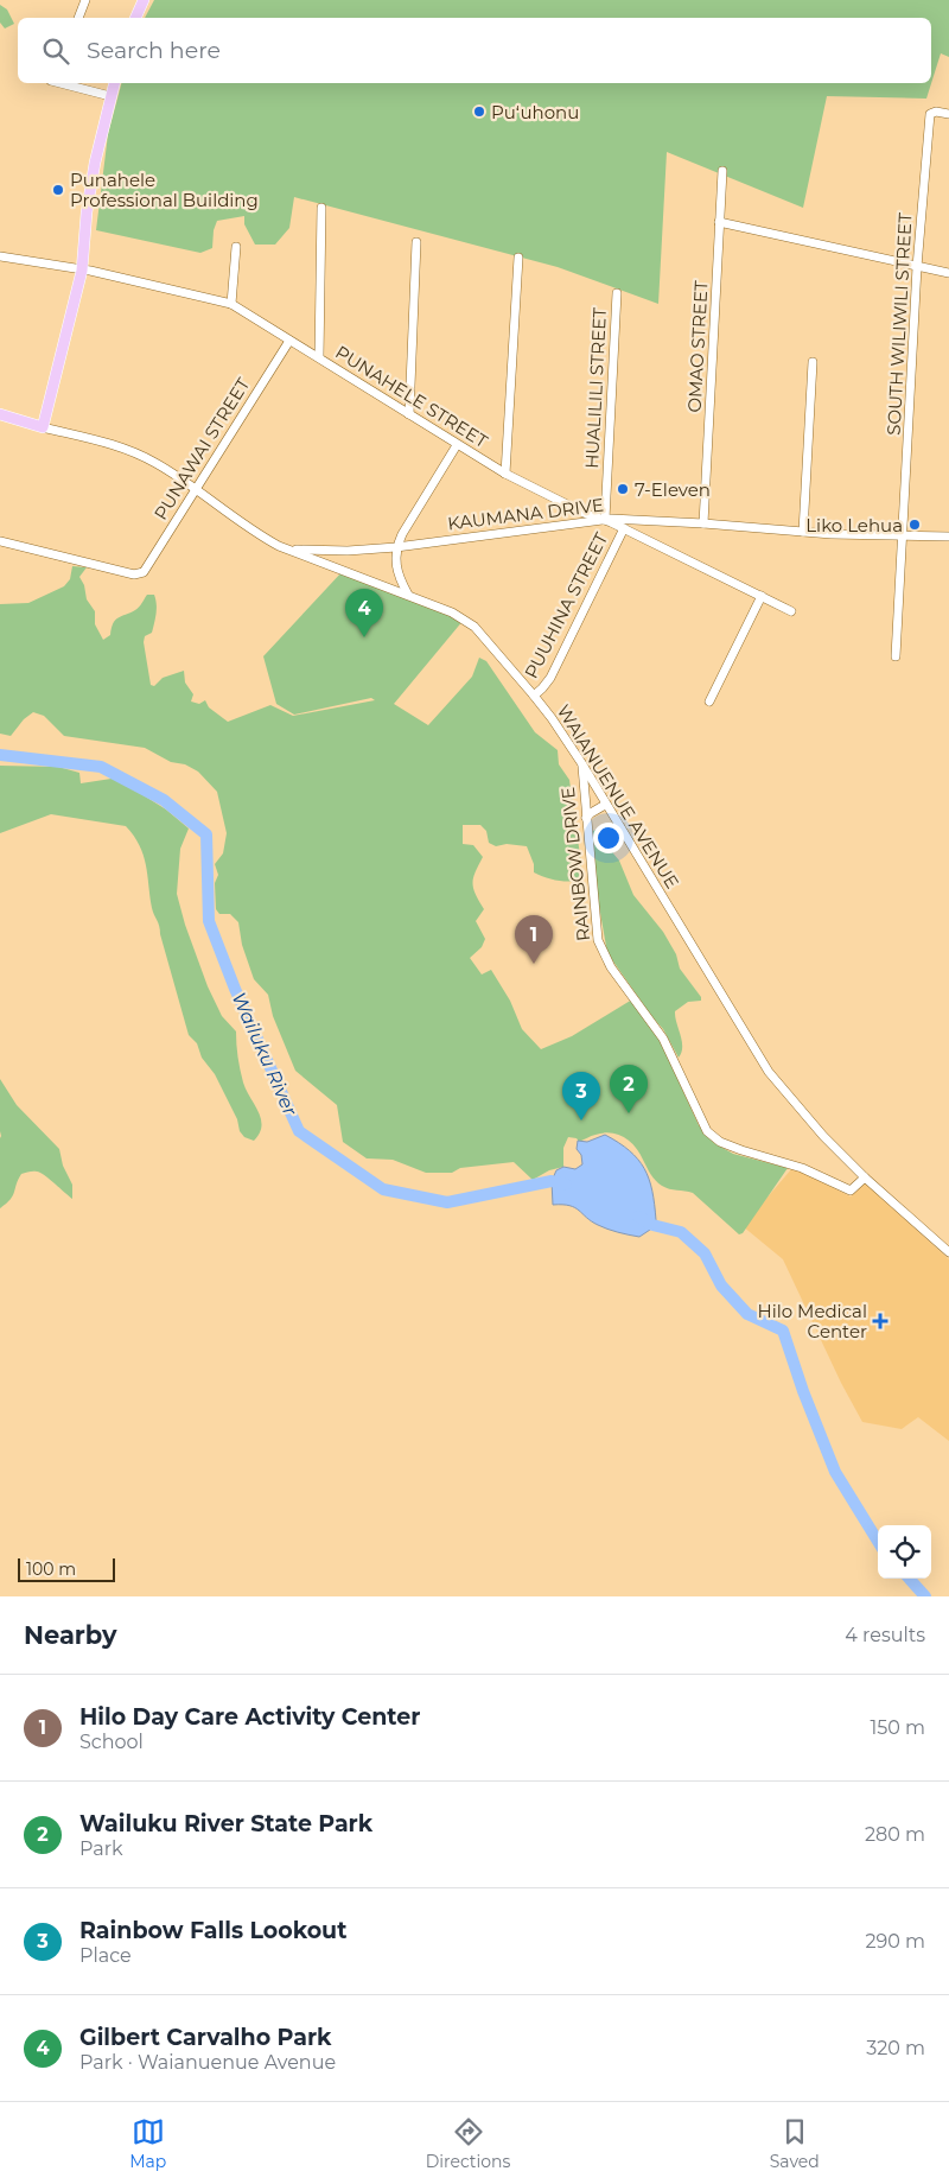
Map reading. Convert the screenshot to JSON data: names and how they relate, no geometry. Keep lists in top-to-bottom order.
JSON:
{
  "streets": {
    "main road": ["WAIANUENUE AVENUE"],
    "street": [
      "SOUTH WILIWILI STREET",
      "OMAO STREET",
      "HUALILILI STREET",
      "PUNAHELE STREET",
      "PUNAWAI STREET",
      "KAUMANA DRIVE",
      "PUUHINA STREET",
      "RAINBOW DRIVE"
    ]
  },
  "crossings": [
    ["SOUTH WILIWILI STREET", "KAUMANA DRIVE"],
    ["OMAO STREET", "KAUMANA DRIVE"],
    ["HUALILILI STREET", "PUNAHELE STREET"],
    ["HUALILILI STREET", "KAUMANA DRIVE"],
    ["PUNAHELE STREET", "PUNAWAI STREET"],
    ["PUNAHELE STREET", "KAUMANA DRIVE"],
    ["PUNAHELE STREET", "PUUHINA STREET"],
    ["PUNAWAI STREET", "WAIANUENUE AVENUE"],
    ["KAUMANA DRIVE", "WAIANUENUE AVENUE"],
    ["PUUHINA STREET", "WAIANUENUE AVENUE"],
    ["WAIANUENUE AVENUE", "RAINBOW DRIVE"]
  ],
  "water": ["Wailuku River"],
  "places": {
    "other": [
      "Puʻuhonu",
      "Punahele Professional Building",
      "7-Eleven",
      "Liko Lehua"
    ],
    "health": ["Hilo Medical Center"]
  },
  "scale_bar": "100 m",
  "page": {
    "search": "Search here",
    "pins": [
      "4",
      "1",
      "2",
      "3"
    ],
    "scale": "100 m",
    "heading": ["Nearby", "4 results"],
    "list": [
      {
        "mark": "1",
        "name": "Hilo Day Care Activity Center",
        "note": "School",
        "value": "150 m"
      },
      {
        "mark": "2",
        "name": "Wailuku River State Park",
        "note": "Park",
        "value": "280 m"
      },
      {
        "mark": "3",
        "name": "Rainbow Falls Lookout",
        "note": "Place",
        "value": "290 m"
      },
      {
        "mark": "4",
        "name": "Gilbert Carvalho Park",
        "note": "Park · Waianuenue Avenue",
        "value": "320 m"
      }
    ],
    "nav": ["Map", "Directions", "Saved"]
  }
}
